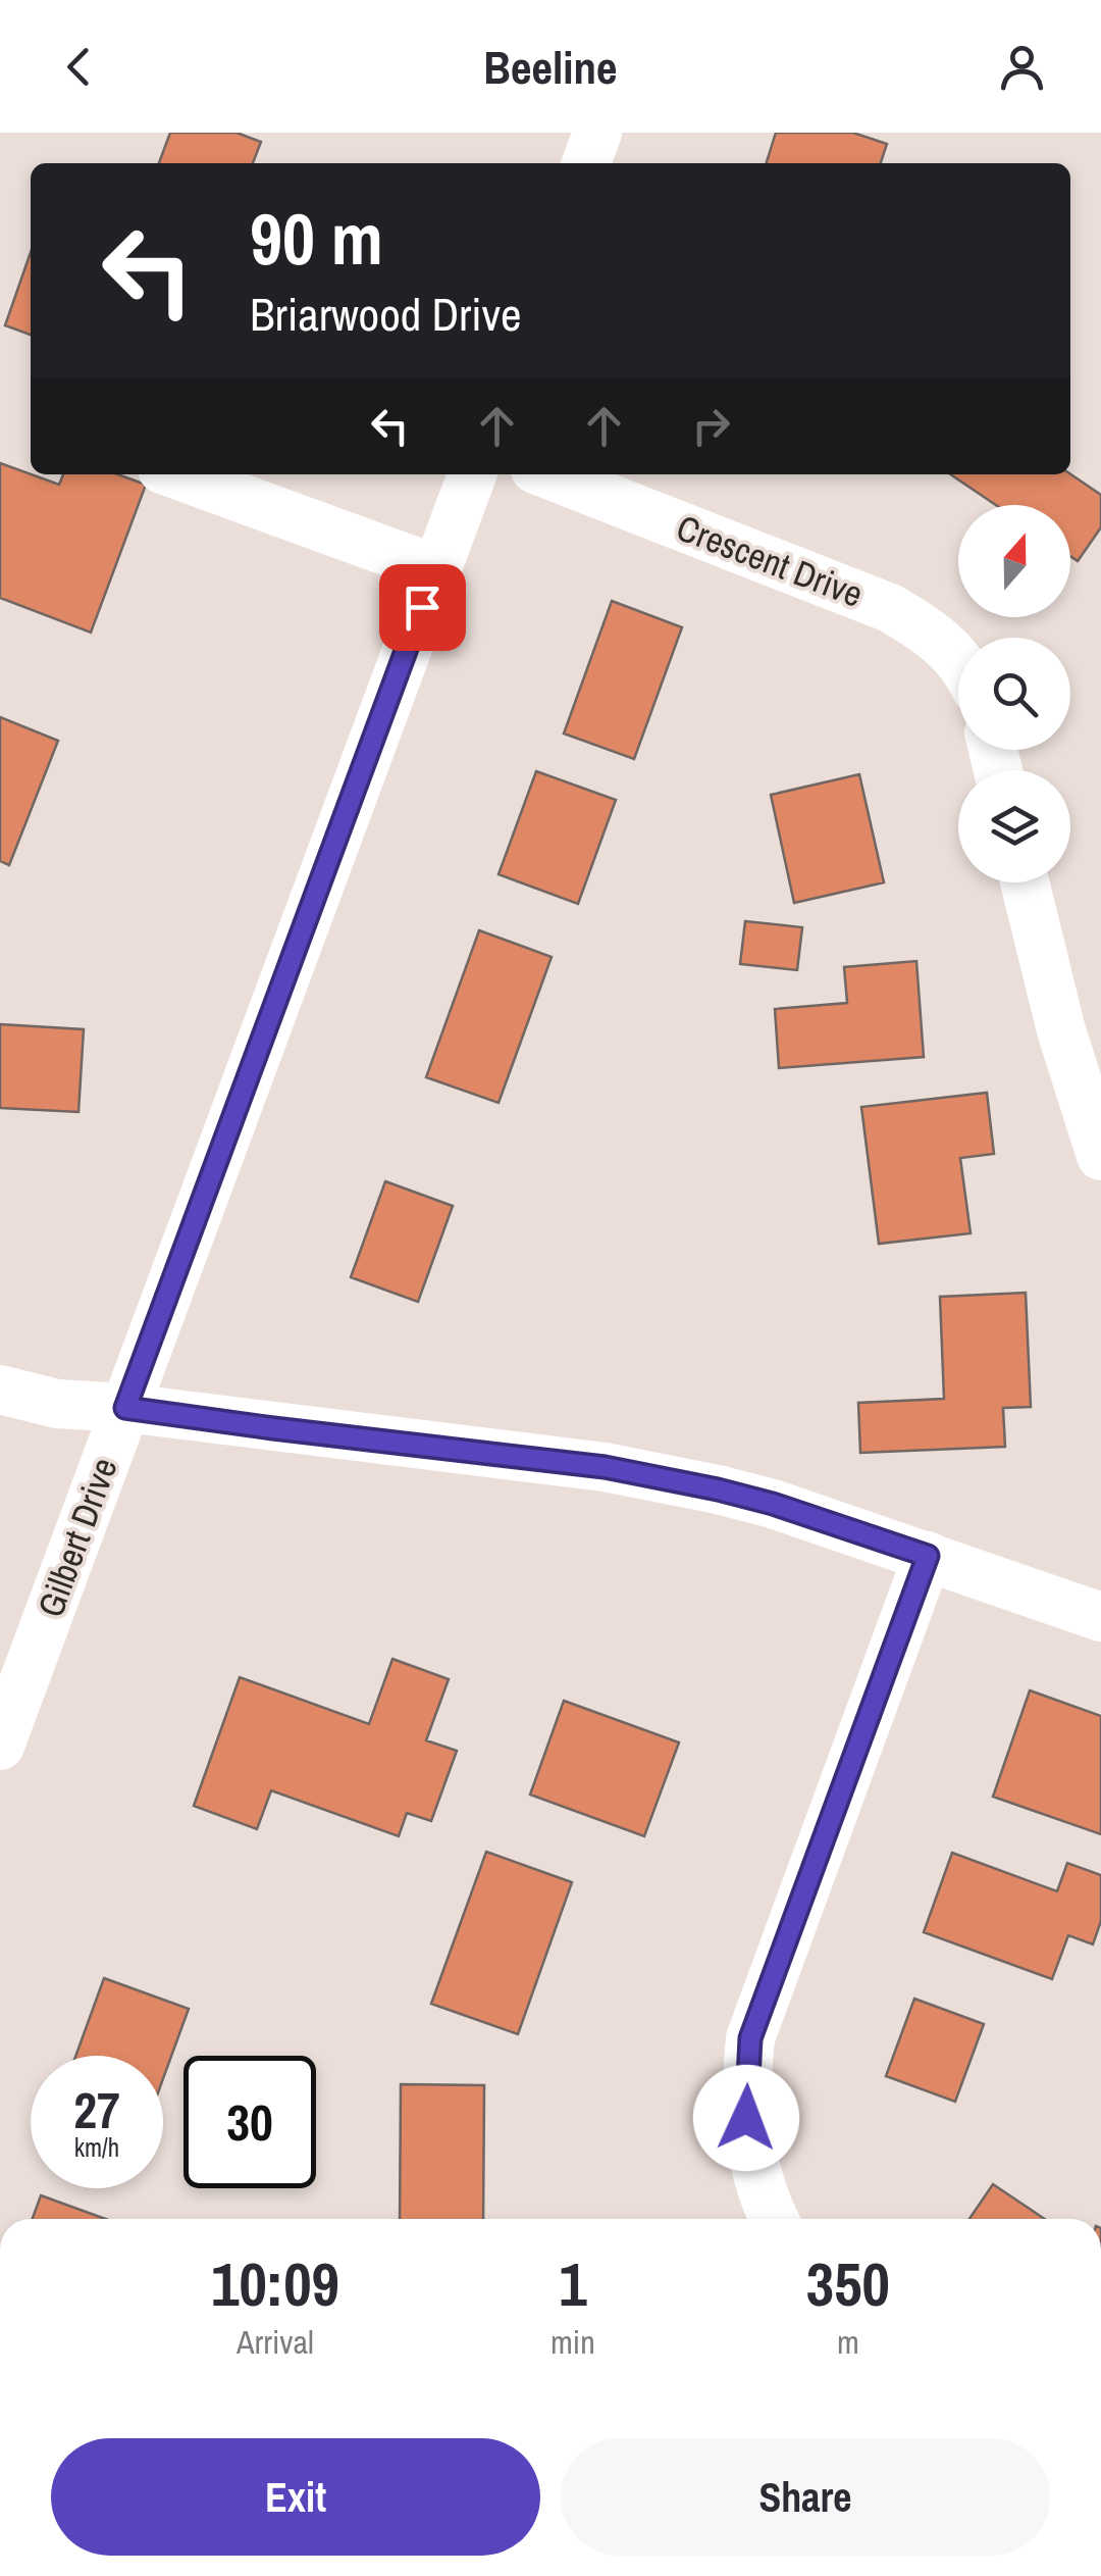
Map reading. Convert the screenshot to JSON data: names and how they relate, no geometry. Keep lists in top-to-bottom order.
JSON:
{
  "streets": {
    "street": ["Crescent Drive", "Gilbert Drive"]
  },
  "north": "top",
  "page": {
    "header": "Beeline",
    "turn": ["90 m", "Briarwood Drive"],
    "speed": "27 km/h",
    "limit": "30",
    "eta": [
      "10:09",
      "Arrival",
      "1",
      "min",
      "350",
      "m"
    ],
    "buttons": ["Exit", "Share"]
  }
}
